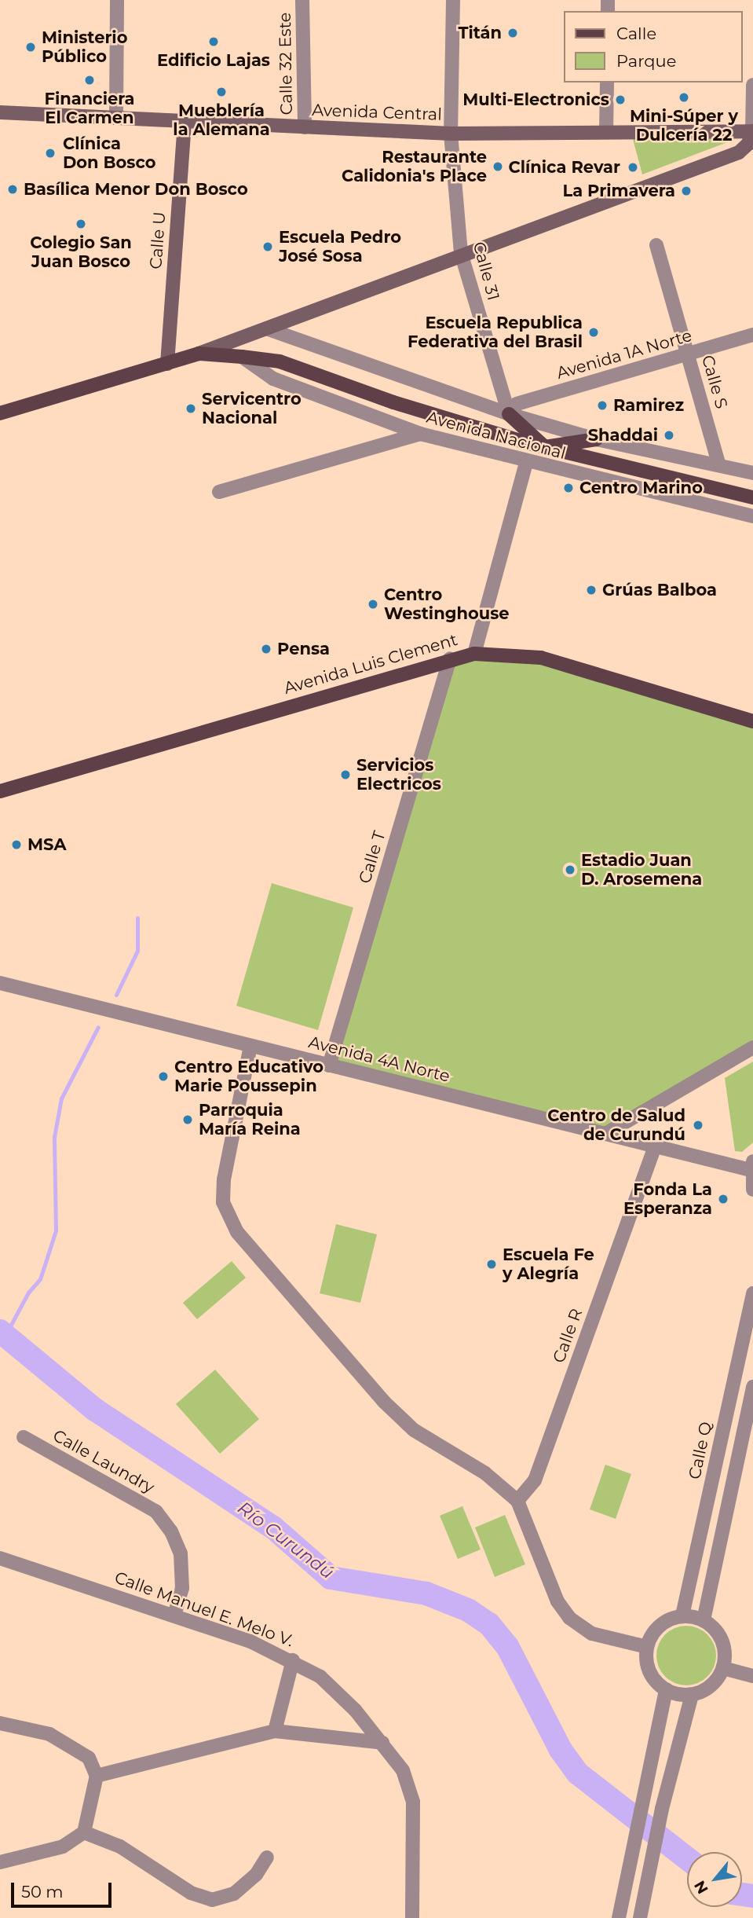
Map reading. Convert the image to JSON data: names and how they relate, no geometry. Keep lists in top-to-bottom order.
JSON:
{
  "streets": {
    "main road": ["Avenida Nacional", "Avenida Luis Clement"],
    "street": [
      "Calle 32 Este",
      "Avenida Central",
      "Calle U",
      "Calle 31",
      "Avenida 1A Norte",
      "Calle S",
      "Calle T",
      "Avenida 4A Norte",
      "Calle R",
      "Calle Q",
      "Calle Laundry",
      "Calle Manuel E. Melo V."
    ]
  },
  "crossings": [
    ["Calle 32 Este", "Avenida Central"],
    ["Avenida Central", "Calle U"],
    ["Avenida Central", "Calle 31"],
    ["Calle U", "Avenida Nacional"],
    ["Calle 31", "Avenida 1A Norte"],
    ["Avenida 1A Norte", "Calle S"],
    ["Avenida Luis Clement", "Calle T"],
    ["Calle T", "Avenida 4A Norte"],
    ["Avenida 4A Norte", "Calle R"],
    ["Calle Laundry", "Calle Manuel E. Melo V."]
  ],
  "water": ["Río Curundú"],
  "places": [
    "Titán",
    "Edificio Lajas",
    "Ministerio Público",
    "Financiera El Carmen",
    "Mueblería la Alemana",
    "Mini-Súper y Dulcería 22",
    "Multi-Electronics",
    "Clínica Don Bosco",
    "Restaurante Calidonia's Place",
    "Clínica Revar",
    "Basílica Menor Don Bosco",
    "La Primavera",
    "Colegio San Juan Bosco",
    "Escuela Pedro José Sosa",
    "Escuela Republica Federativa del Brasil",
    "Ramirez",
    "Servicentro Nacional",
    "Shaddai",
    "Centro Marino",
    "Grúas Balboa",
    "Centro Westinghouse",
    "Pensa",
    "Servicios Electricos",
    "MSA",
    "Estadio Juan D. Arosemena",
    "Centro Educativo Marie Poussepin",
    "Parroquia María Reina",
    "Centro de Salud de Curundú",
    "Fonda La Esperanza",
    "Escuela Fe y Alegría"
  ],
  "legend": ["Calle", "Parque"],
  "scale_bar": "50 m",
  "north": "bottom left"
}
